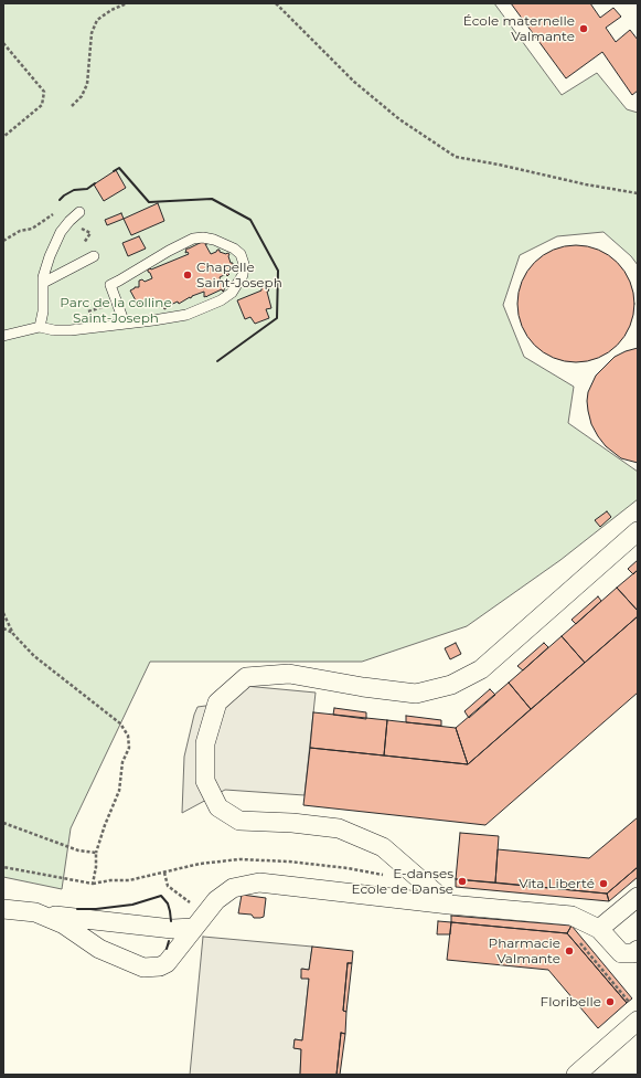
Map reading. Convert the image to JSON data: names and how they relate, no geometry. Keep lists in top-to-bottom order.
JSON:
{
  "parks": ["Parc de la colline Saint-Joseph"],
  "places": [
    "École maternelle Valmante",
    "Chapelle Saint-Joseph",
    "E-danses Ecole de Danse",
    "Vita Liberté",
    "Pharmacie Valmante",
    "Floribelle"
  ]
}
